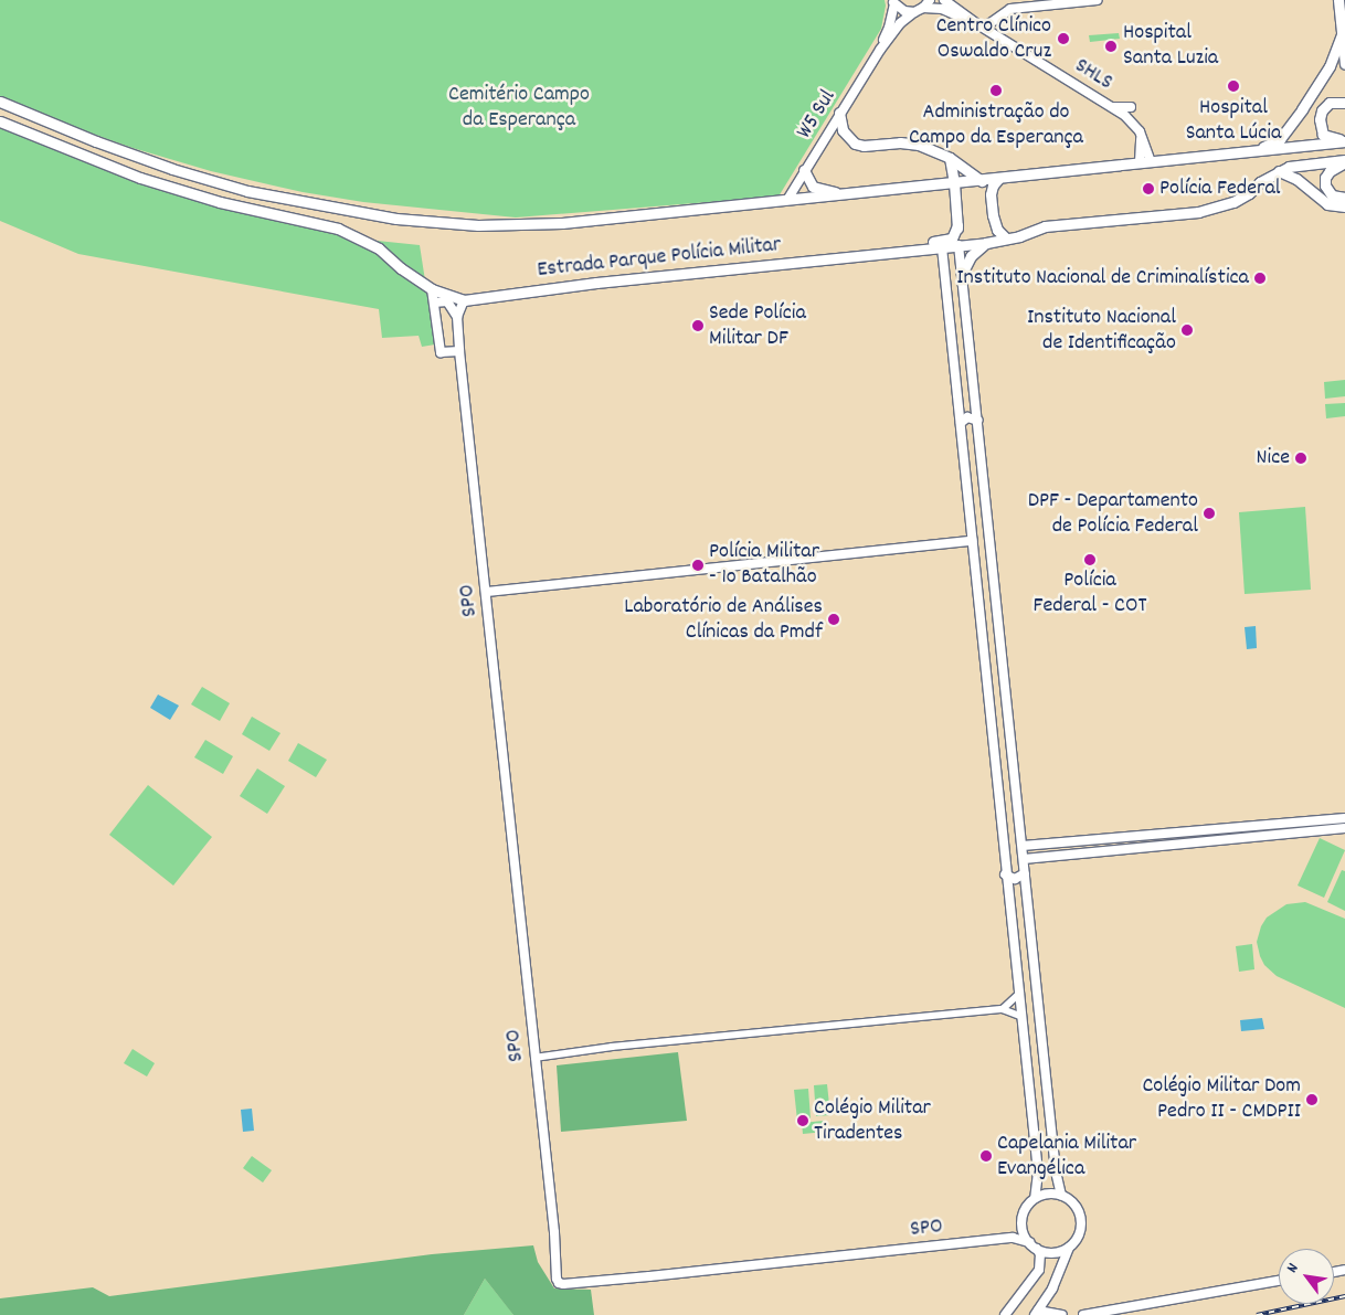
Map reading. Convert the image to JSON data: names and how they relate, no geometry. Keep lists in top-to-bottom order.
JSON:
{
  "streets": {
    "main road": ["Estrada Parque Polícia Militar"],
    "street": ["SHLS", "W5 Sul", "SPO"]
  },
  "crossings": [
    ["SHLS", "Estrada Parque Polícia Militar"],
    ["W5 Sul", "Estrada Parque Polícia Militar"],
    ["Estrada Parque Polícia Militar", "SPO"]
  ],
  "parks": ["Cemitério Campo da Esperança"],
  "places": [
    "Centro Clínico Oswaldo Cruz",
    "Hospital Santa Luzia",
    "Hospital Santa Lúcia",
    "Administração do Campo da Esperança",
    "Polícia Federal",
    "Instituto Nacional de Criminalística",
    "Sede Polícia Militar DF",
    "Instituto Nacional de Identificação",
    "Nice",
    "DPF - Departamento de Polícia Federal",
    "Polícia Federal - COT",
    "Polícia Militar - 1o Batalhão",
    "Laboratório de Análises Clínicas da Pmdf",
    "Colégio Militar Dom Pedro II - CMDPII",
    "Colégio Militar Tiradentes",
    "Capelania Militar Evangélica"
  ],
  "north": "top left"
}
